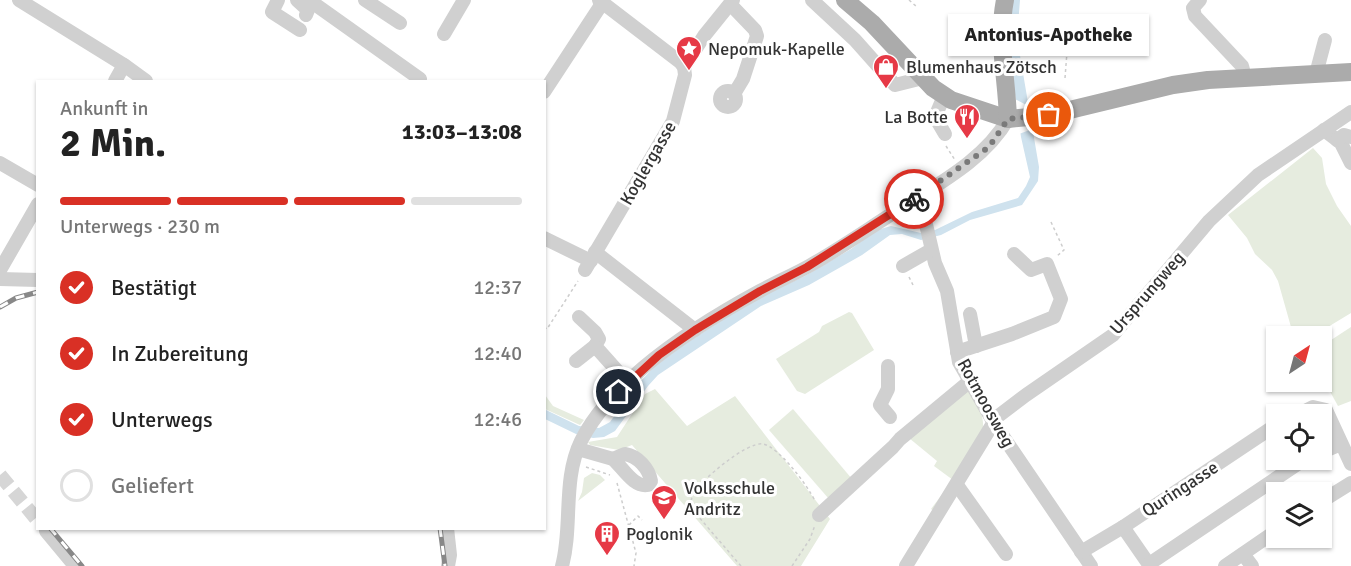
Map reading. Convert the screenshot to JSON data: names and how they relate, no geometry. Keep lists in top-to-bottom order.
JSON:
{
  "streets": {
    "street": [
      "Koglergasse",
      "Ursprungweg",
      "Rotmoosweg",
      "Quringasse"
    ]
  },
  "crossings": [
    ["Ursprungweg", "Rotmoosweg"],
    ["Rotmoosweg", "Quringasse"]
  ],
  "places": {
    "place": ["Nepomuk-Kapelle"],
    "shop": ["Blumenhaus Zötsch"],
    "other": ["Antonius-Apotheke"],
    "restaurant": ["La Botte"],
    "school or university": ["Volksschule Andritz"],
    "building": ["Poglonik"]
  },
  "north": "top right",
  "page": {
    "bubble": "Antonius-Apotheke",
    "heading": ["2 Min.", "Ankunft in", "13:03–13:08"],
    "bar": "Unterwegs · 230 m",
    "list": [
      ["Bestätigt", "12:37"],
      ["In Zubereitung", "12:40"],
      ["Unterwegs", "12:46"],
      "Geliefert"
    ]
  }
}
